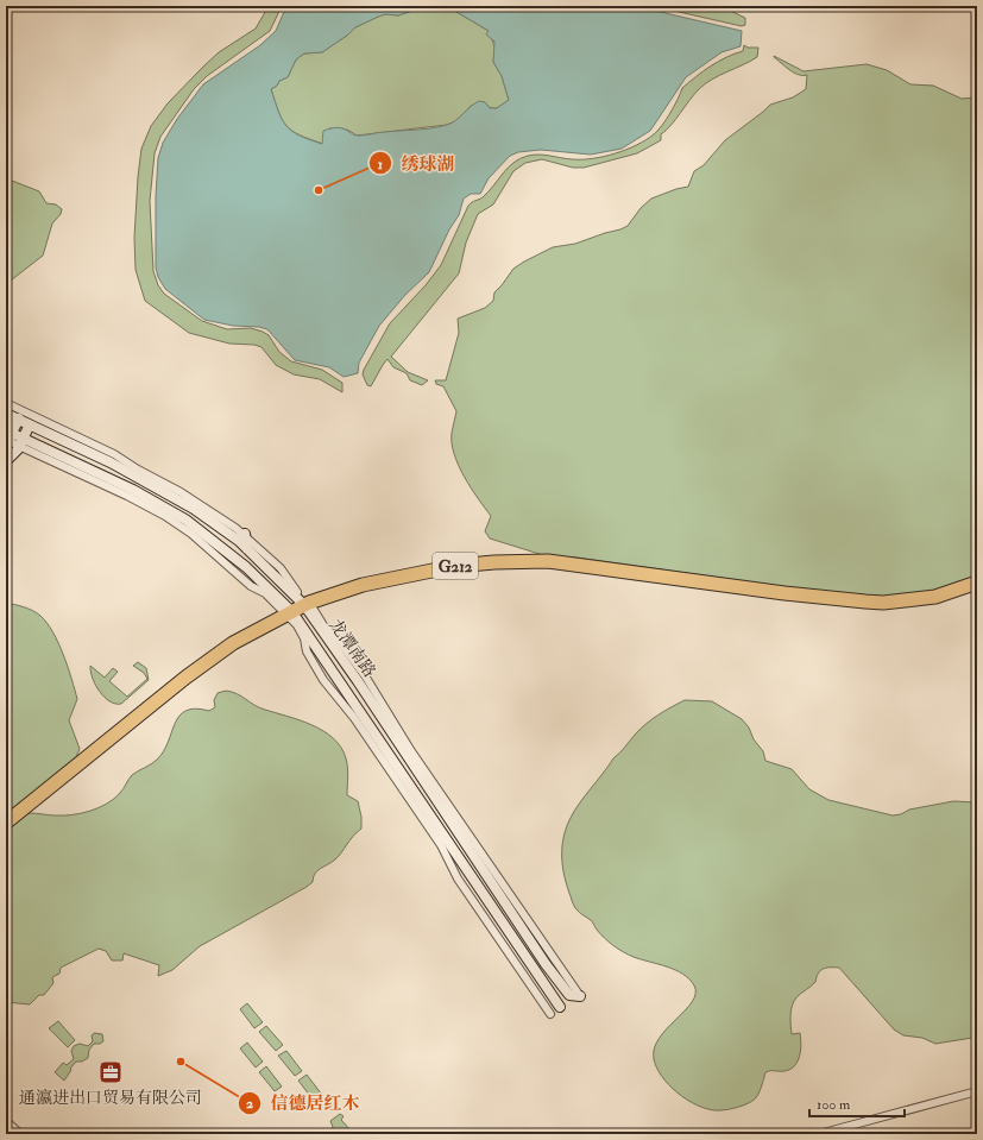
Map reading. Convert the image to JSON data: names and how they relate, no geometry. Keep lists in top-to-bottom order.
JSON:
{
  "streets": {
    "highway": ["G212"],
    "main road": ["龙潭南路"]
  },
  "crossings": [
    ["G212", "龙潭南路"]
  ],
  "places": {
    "other": ["绣球湖", "信德居红木"],
    "office": ["通瀛进出口贸易有限公司"]
  },
  "scale_bar": "100 m"
}
